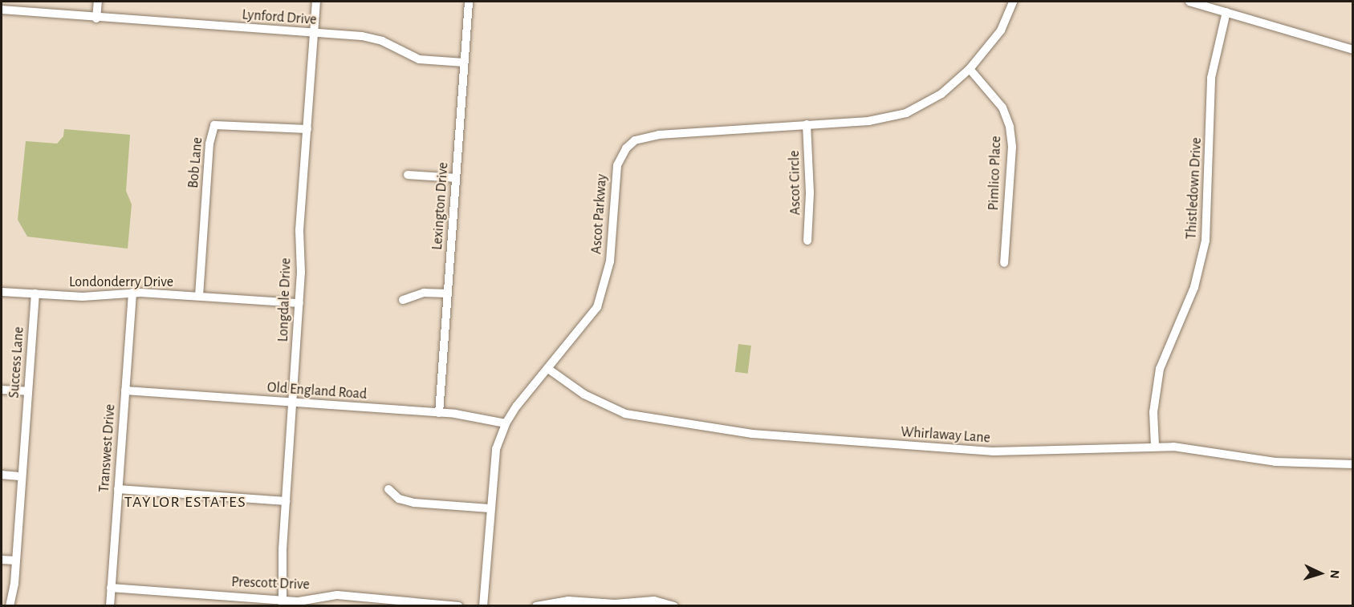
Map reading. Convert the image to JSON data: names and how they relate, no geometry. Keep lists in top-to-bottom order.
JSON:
{
  "streets": {
    "street": [
      "Lynford Drive",
      "Bob Lane",
      "Pimlico Place",
      "Ascot Circle",
      "Thistledown Drive",
      "Lexington Drive",
      "Ascot Parkway",
      "Londonderry Drive",
      "Longdale Drive",
      "Success Lane",
      "Old England Road",
      "Whirlaway Lane",
      "Transwest Drive",
      "Prescott Drive"
    ]
  },
  "crossings": [
    ["Lynford Drive", "Lexington Drive"],
    ["Lynford Drive", "Longdale Drive"],
    ["Bob Lane", "Londonderry Drive"],
    ["Bob Lane", "Longdale Drive"],
    ["Pimlico Place", "Ascot Parkway"],
    ["Ascot Circle", "Ascot Parkway"],
    ["Thistledown Drive", "Whirlaway Lane"],
    ["Lexington Drive", "Old England Road"],
    ["Ascot Parkway", "Old England Road"],
    ["Ascot Parkway", "Whirlaway Lane"],
    ["Londonderry Drive", "Longdale Drive"],
    ["Londonderry Drive", "Success Lane"],
    ["Londonderry Drive", "Transwest Drive"],
    ["Longdale Drive", "Old England Road"],
    ["Longdale Drive", "Prescott Drive"],
    ["Old England Road", "Transwest Drive"],
    ["Transwest Drive", "Prescott Drive"]
  ],
  "districts": ["TAYLOR ESTATES"],
  "north": "right"
}
